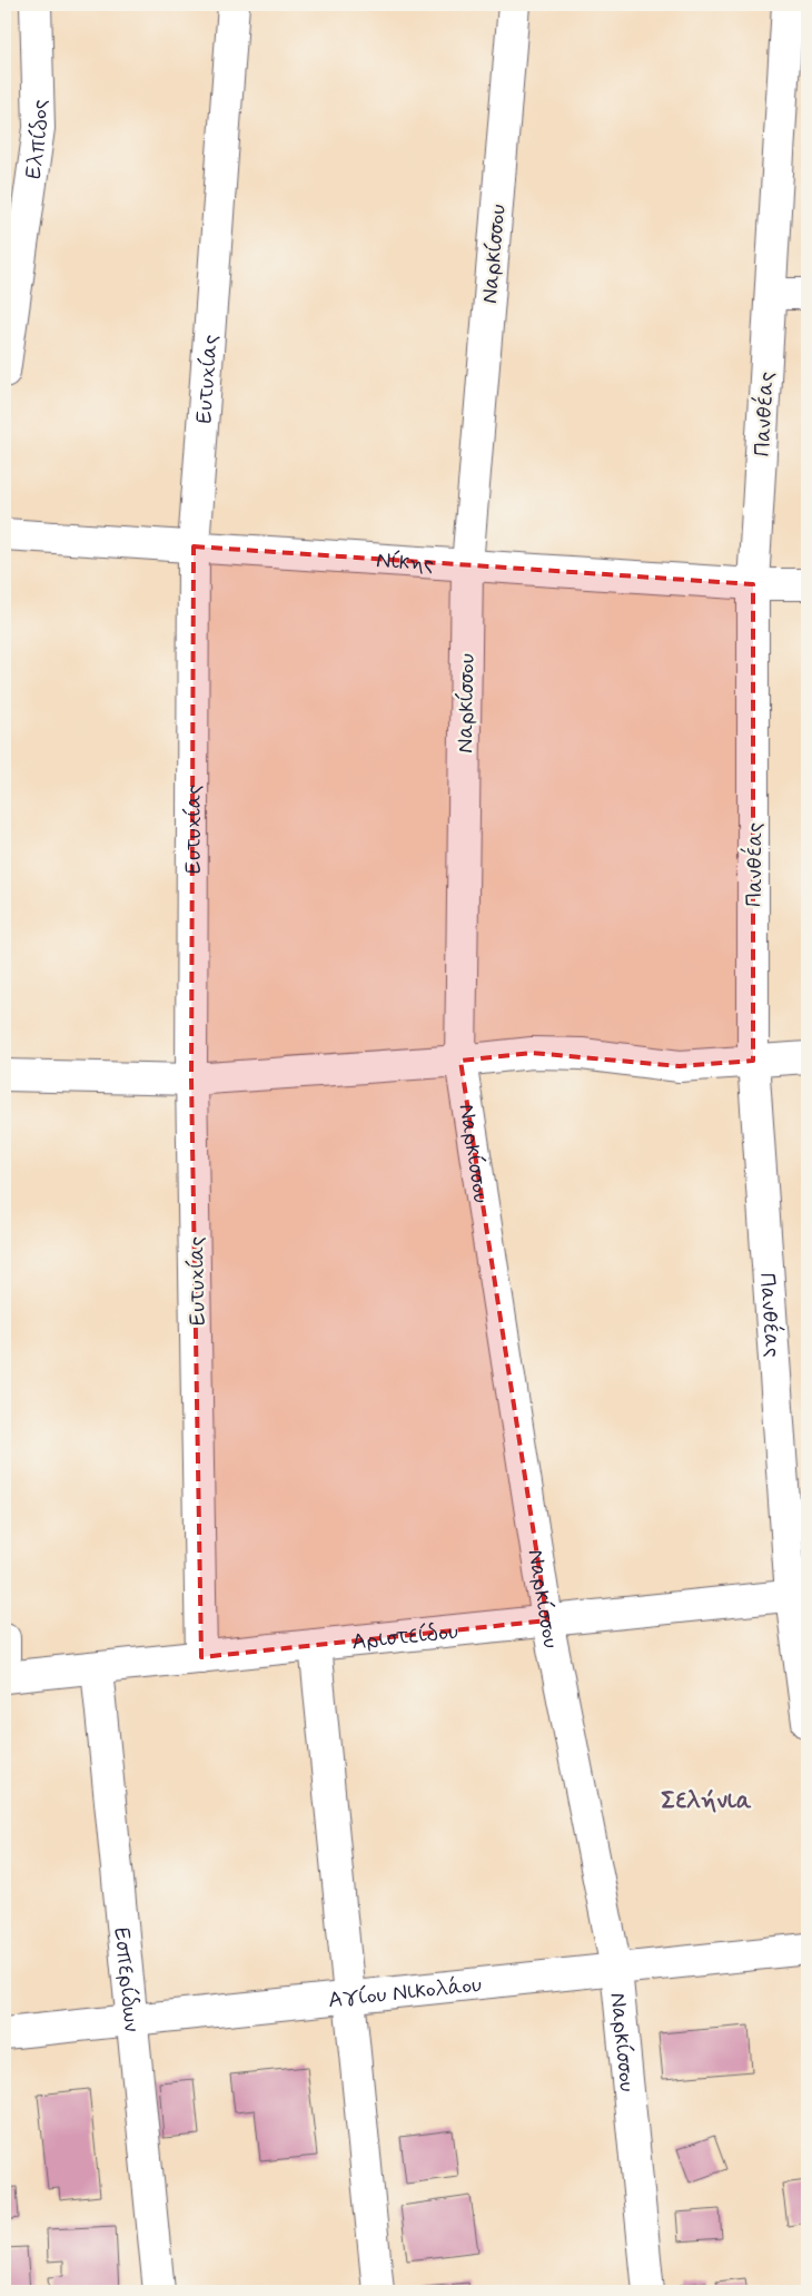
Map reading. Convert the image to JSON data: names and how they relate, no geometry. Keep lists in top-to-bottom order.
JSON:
{
  "streets": {
    "street": [
      "Ελπίδος",
      "Ναρκίσσου",
      "Ευτυχίας",
      "Πανθέας",
      "Νίκης",
      "Αριστείδου",
      "Εσπερίδων",
      "Αγίου Νικολάου"
    ]
  },
  "crossings": [
    ["Ναρκίσσου", "Νίκης"],
    ["Ναρκίσσου", "Αριστείδου"],
    ["Ναρκίσσου", "Αγίου Νικολάου"],
    ["Ευτυχίας", "Νίκης"],
    ["Ευτυχίας", "Αριστείδου"],
    ["Πανθέας", "Νίκης"],
    ["Πανθέας", "Αριστείδου"],
    ["Αριστείδου", "Εσπερίδων"],
    ["Εσπερίδων", "Αγίου Νικολάου"]
  ],
  "districts": ["Σελήνια"]
}
